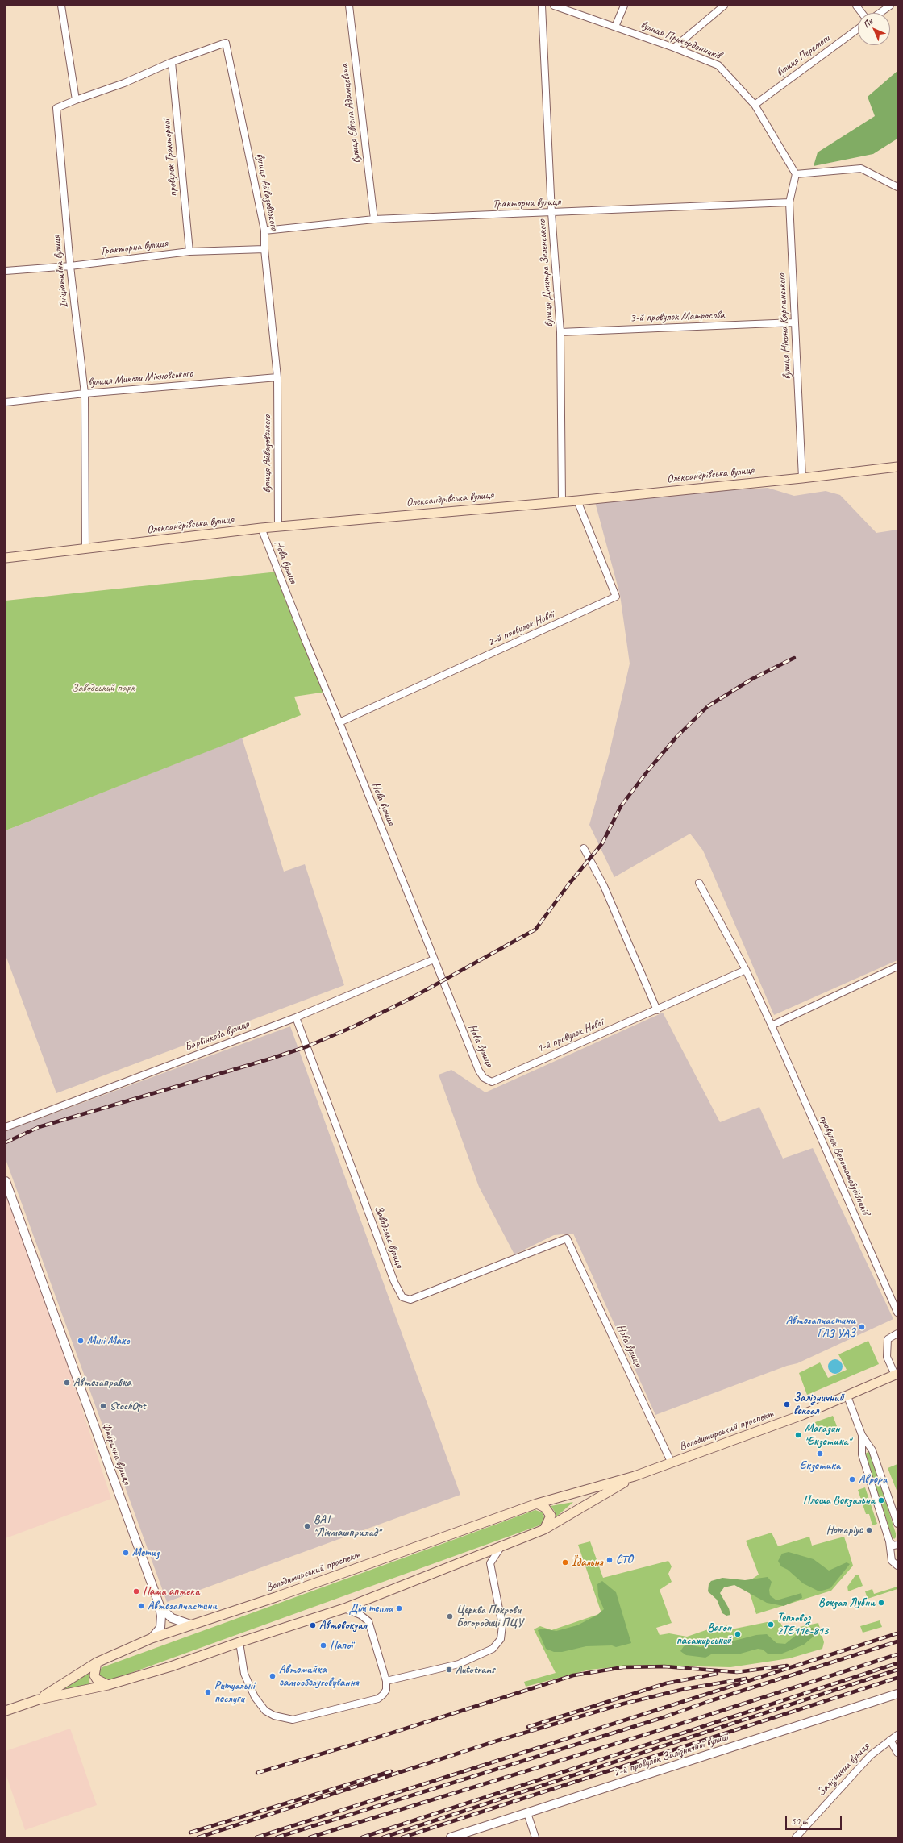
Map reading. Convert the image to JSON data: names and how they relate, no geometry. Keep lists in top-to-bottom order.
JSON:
{
  "streets": {
    "main road": ["Олександрівська вулиця", "Володимирський проспект"],
    "street": [
      "вулиця Прикордонників",
      "вулиця Перемоги",
      "вулиця Євгена Адамцевича",
      "провулок Тракторної",
      "вулиця Айвазовського",
      "Тракторна вулиця",
      "Ініціативна вулиця",
      "вулиця Дмитра Зеленського",
      "3-й провулок Матросова",
      "вулиця Нікона Карпинського",
      "вулиця Миколи Міхновського",
      "Нова вулиця",
      "2-й провулок Нової",
      "Барвінкова вулиця",
      "1-й провулок Нової",
      "провулок Верстатобудівників",
      "Заводська вулиця",
      "Фабрична вулиця",
      "2-й провулок Залізничної вулиці",
      "Залізнична вулиця"
    ]
  },
  "crossings": [
    ["вулиця Прикордонників", "вулиця Перемоги"],
    ["вулиця Прикордонників", "вулиця Нікона Карпинського"],
    ["вулиця Євгена Адамцевича", "Тракторна вулиця"],
    ["провулок Тракторної", "вулиця Айвазовського"],
    ["провулок Тракторної", "Тракторна вулиця"],
    ["вулиця Айвазовського", "Тракторна вулиця"],
    ["вулиця Айвазовського", "Ініціативна вулиця"],
    ["вулиця Айвазовського", "вулиця Миколи Міхновського"],
    ["вулиця Айвазовського", "Олександрівська вулиця"],
    ["Тракторна вулиця", "Ініціативна вулиця"],
    ["Тракторна вулиця", "вулиця Дмитра Зеленського"],
    ["Тракторна вулиця", "вулиця Нікона Карпинського"],
    ["Ініціативна вулиця", "вулиця Миколи Міхновського"],
    ["Ініціативна вулиця", "Олександрівська вулиця"],
    ["вулиця Дмитра Зеленського", "3-й провулок Матросова"],
    ["вулиця Дмитра Зеленського", "Олександрівська вулиця"],
    ["3-й провулок Матросова", "вулиця Нікона Карпинського"],
    ["вулиця Нікона Карпинського", "Олександрівська вулиця"],
    ["Олександрівська вулиця", "Нова вулиця"],
    ["Олександрівська вулиця", "2-й провулок Нової"],
    ["Нова вулиця", "2-й провулок Нової"],
    ["Нова вулиця", "Барвінкова вулиця"],
    ["Нова вулиця", "1-й провулок Нової"],
    ["Нова вулиця", "Заводська вулиця"],
    ["Нова вулиця", "Володимирський проспект"],
    ["Барвінкова вулиця", "Заводська вулиця"],
    ["1-й провулок Нової", "провулок Верстатобудівників"]
  ],
  "parks": ["Заводський парк"],
  "places": [
    "Автозапчастини ГАЗ УАЗ",
    "Міні Макс",
    "Автозаправка",
    "Залізничний вокзал",
    "StockOpt",
    "Магазин \"Екзотика\"",
    "Екзотика",
    "Аврора",
    "Площа Вокзальна",
    "ВАТ \"Лічмашприлад\"",
    "Нотаріус",
    "Метиз",
    "СТО",
    "Їдальня",
    "Наша аптека",
    "Вокзал Лубни",
    "Автозапчастини",
    "Дім тепла",
    "Церква Покрови Богородиці ПЦУ",
    "Тепловоз 2ТЕ116-813",
    "Автовокзал",
    "Вагон пасажирський",
    "Напої",
    "Autotrans",
    "Автомийка самообслуговування",
    "Ритуальні послуги"
  ],
  "scale_bar": "50 m",
  "north": "top left"
}
